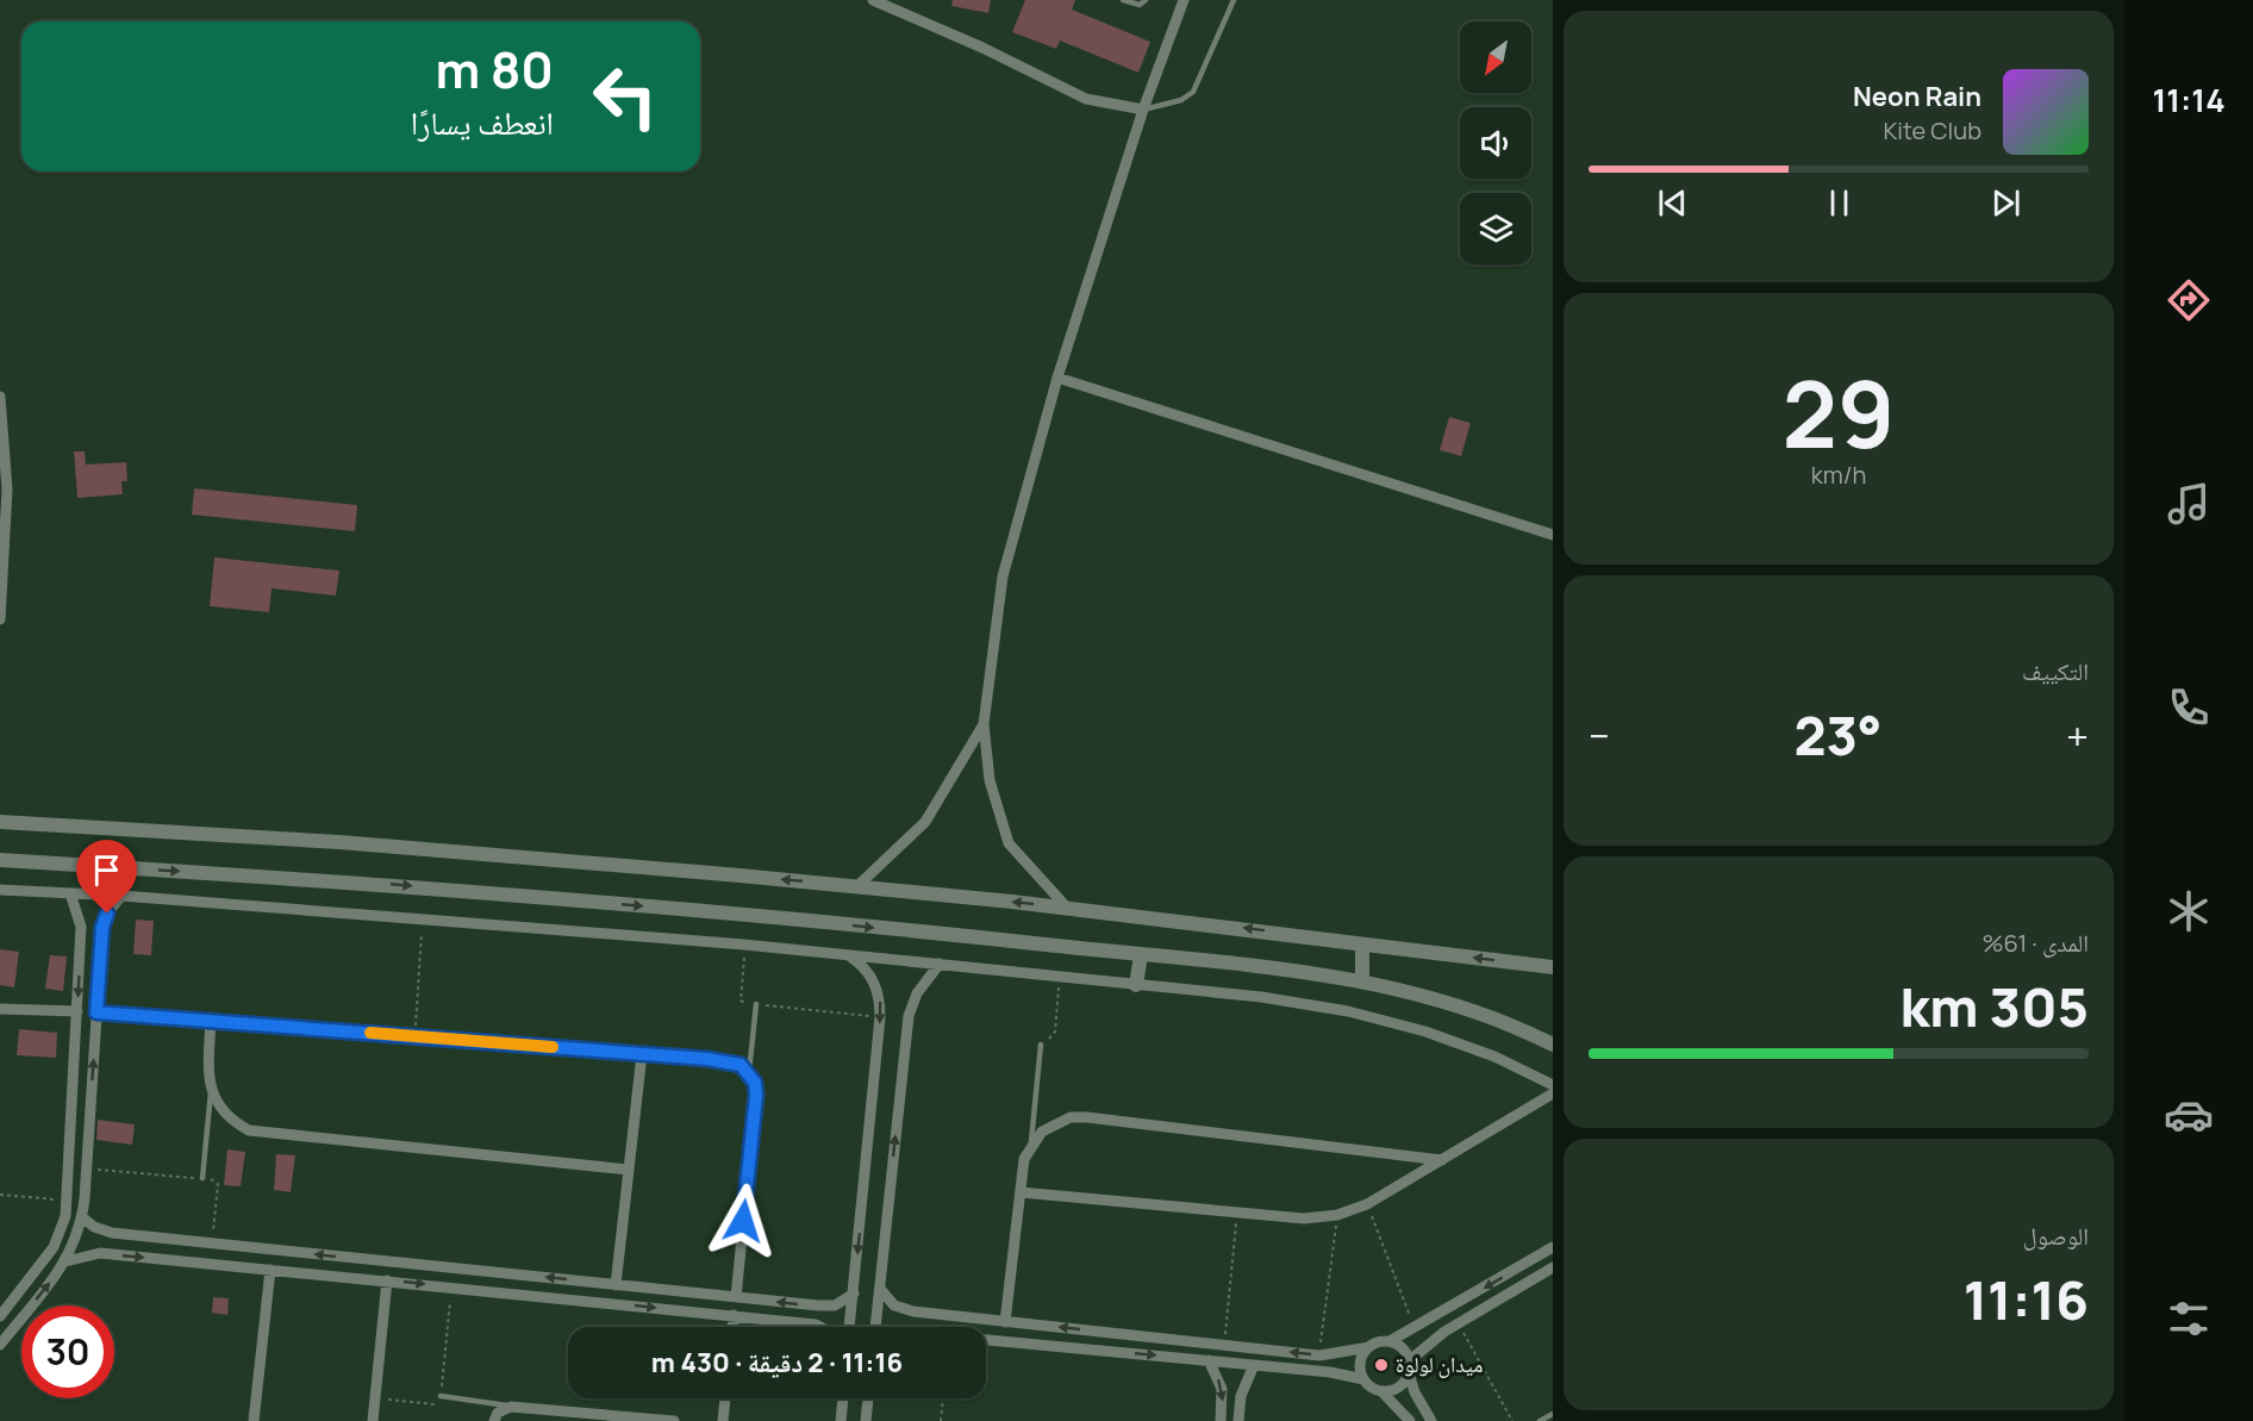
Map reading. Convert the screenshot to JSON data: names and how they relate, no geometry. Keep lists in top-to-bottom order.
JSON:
{
  "places": ["ميدان لولوة"],
  "north": "bottom left",
  "page": {
    "tabs": "11:14",
    "turn": ["80 m", "انعطف يسارًا"],
    "song": ["Neon Rain", "Kite Club"],
    "tile": [
      ["29", "km/h"],
      "التكييف",
      ["المدى · 61%", "305 km"],
      ["الوصول", "11:16"]
    ],
    "heat": ["−", "23°", "+"],
    "limit": "30",
    "trip": "11:16 · 2 دقيقة · 430 m"
  }
}
